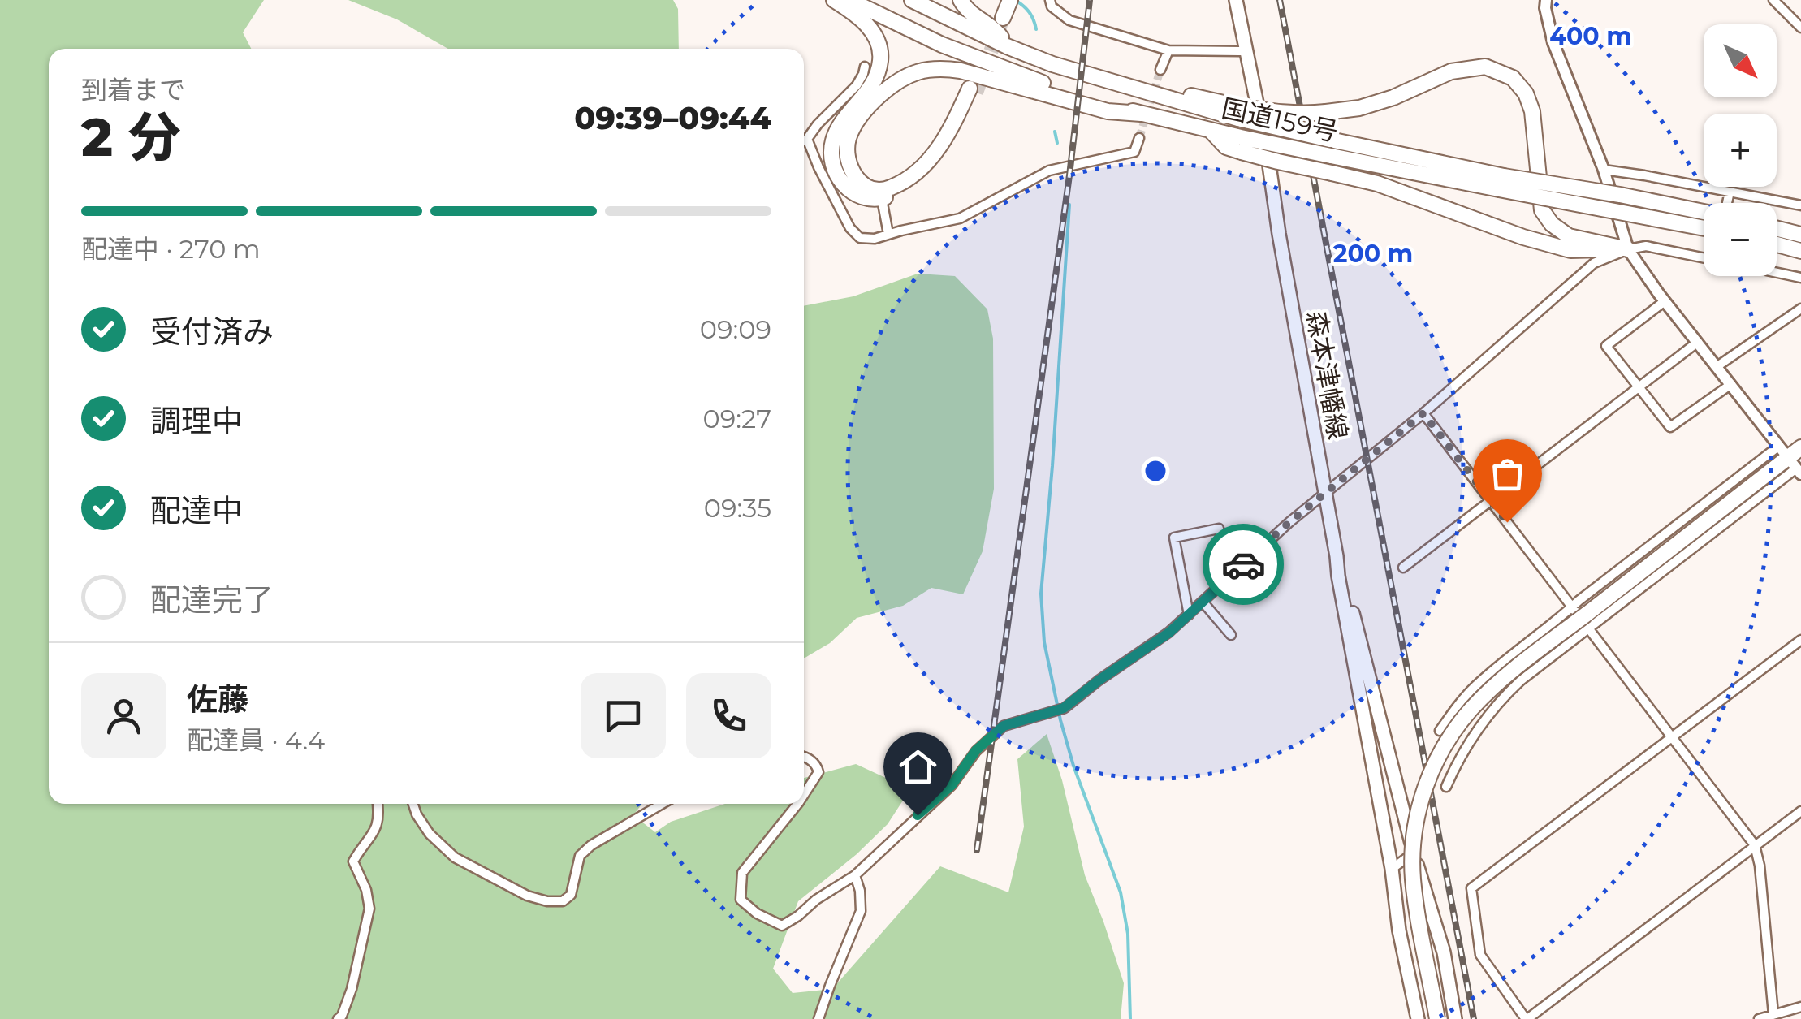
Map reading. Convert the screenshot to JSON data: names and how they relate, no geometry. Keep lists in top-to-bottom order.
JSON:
{
  "streets": {
    "highway": ["国道159号"],
    "main road": ["森本津幡線"]
  },
  "north": "bottom right",
  "page": {
    "map_buttons": ["+", "−"],
    "heading": ["2 分", "到着まで", "09:39–09:44"],
    "panel": ["佐藤", "配達員 · 4.4"],
    "bar": "配達中 · 270 m",
    "list": [
      ["受付済み", "09:09"],
      ["調理中", "09:27"],
      ["配達中", "09:35"],
      "配達完了"
    ]
  },
  "rings": ["400 m", "200 m"]
}
